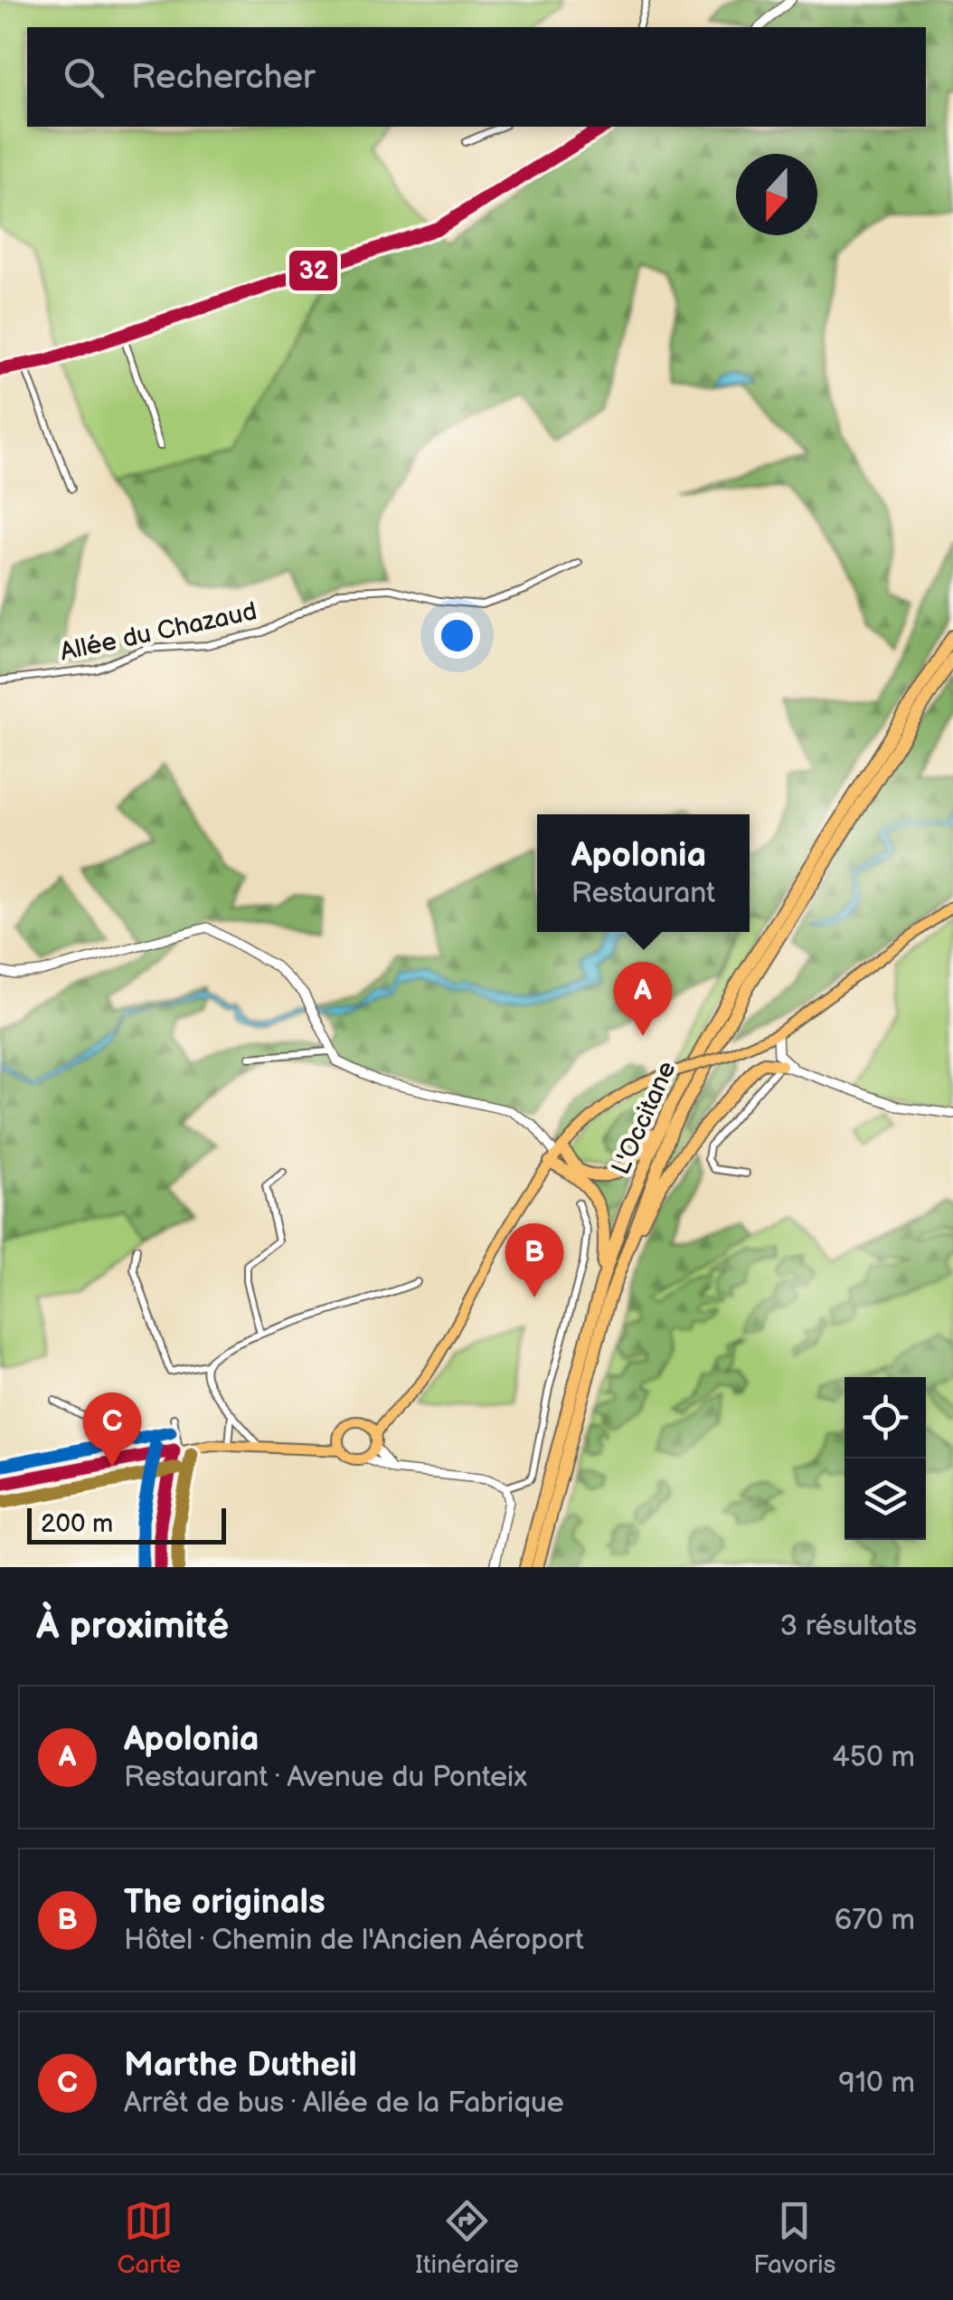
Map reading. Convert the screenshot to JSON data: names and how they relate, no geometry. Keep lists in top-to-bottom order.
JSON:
{
  "streets": {
    "highway": ["L'Occitane"],
    "street": ["Allée du Chazaud"]
  },
  "lines": ["transit line 32"],
  "scale_bar": "200 m",
  "north": "bottom",
  "page": {
    "search": "Rechercher",
    "popup": ["Apolonia", "Restaurant"],
    "pins": ["A", "B", "C"],
    "scale": "200 m",
    "heading": ["À proximité", "3 résultats"],
    "list": [
      {
        "mark": "A",
        "name": "Apolonia",
        "note": "Restaurant · Avenue du Ponteix",
        "value": "450 m"
      },
      {
        "mark": "B",
        "name": "The originals",
        "note": "Hôtel · Chemin de l'Ancien Aéroport",
        "value": "670 m"
      },
      {
        "mark": "C",
        "name": "Marthe Dutheil",
        "note": "Arrêt de bus · Allée de la Fabrique",
        "value": "910 m"
      }
    ],
    "nav": ["Carte", "Itinéraire", "Favoris"]
  }
}
